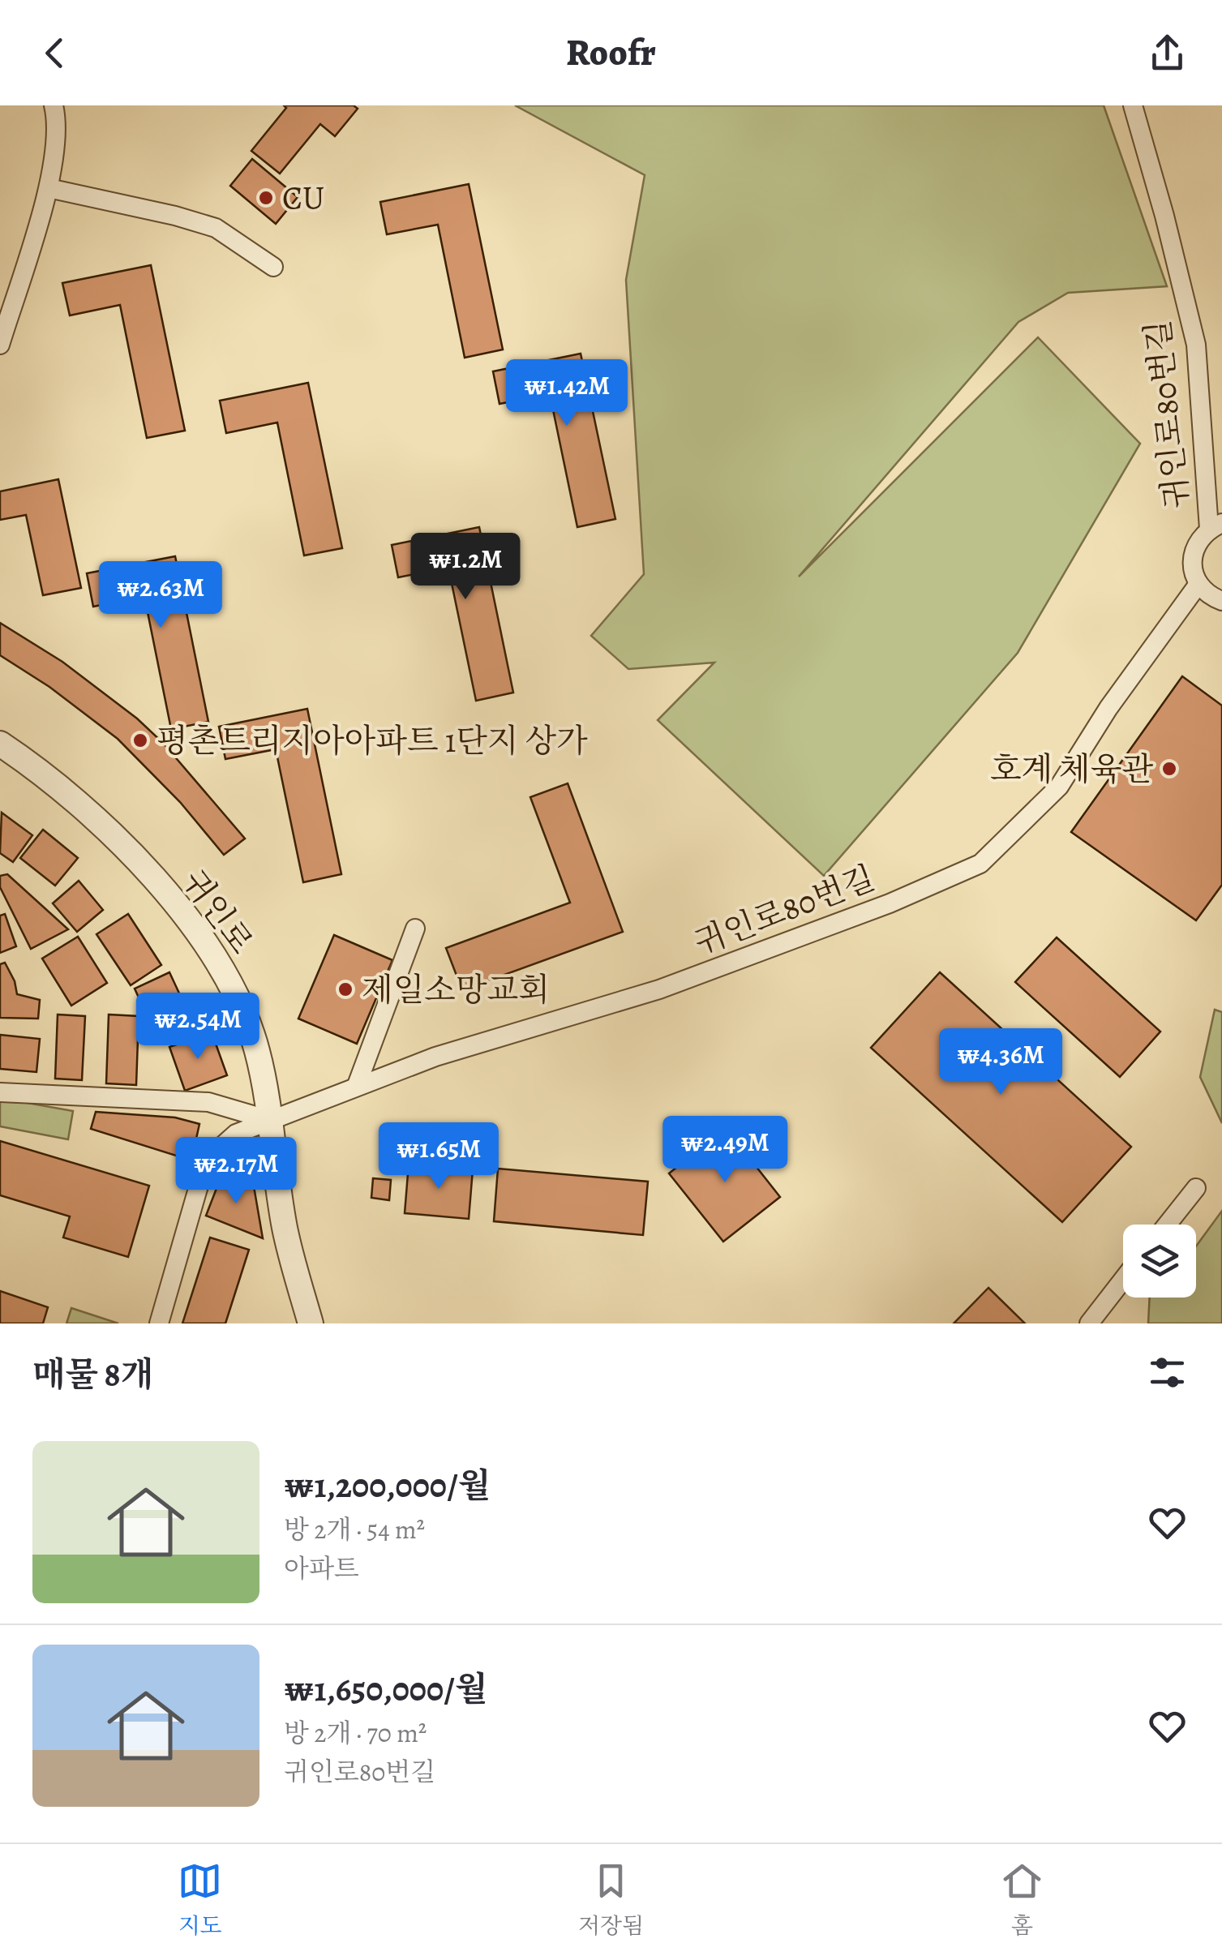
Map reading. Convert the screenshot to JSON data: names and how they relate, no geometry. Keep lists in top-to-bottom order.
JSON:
{
  "streets": {
    "street": ["귀인로80번길", "귀인로"]
  },
  "crossings": [
    ["귀인로80번길", "귀인로"]
  ],
  "places": [
    "CU",
    "평촌트리지아아파트 1단지 상가",
    "호계 체육관",
    "제일소망교회"
  ],
  "page": {
    "header": "Roofr",
    "price": [
      "₩1.42M",
      "₩1.2M",
      "₩2.63M",
      "₩2.54M",
      "₩4.36M",
      "₩2.49M",
      "₩1.65M",
      "₩2.17M"
    ],
    "heading": "매물 8개",
    "list": [
      {
        "name": "₩1,200,000/월",
        "note": "방 2개 · 54 m² · 아파트"
      },
      {
        "name": "₩1,650,000/월",
        "note": "방 2개 · 70 m² · 귀인로80번길"
      }
    ],
    "tabs": ["지도", "저장됨", "홈"]
  }
}
